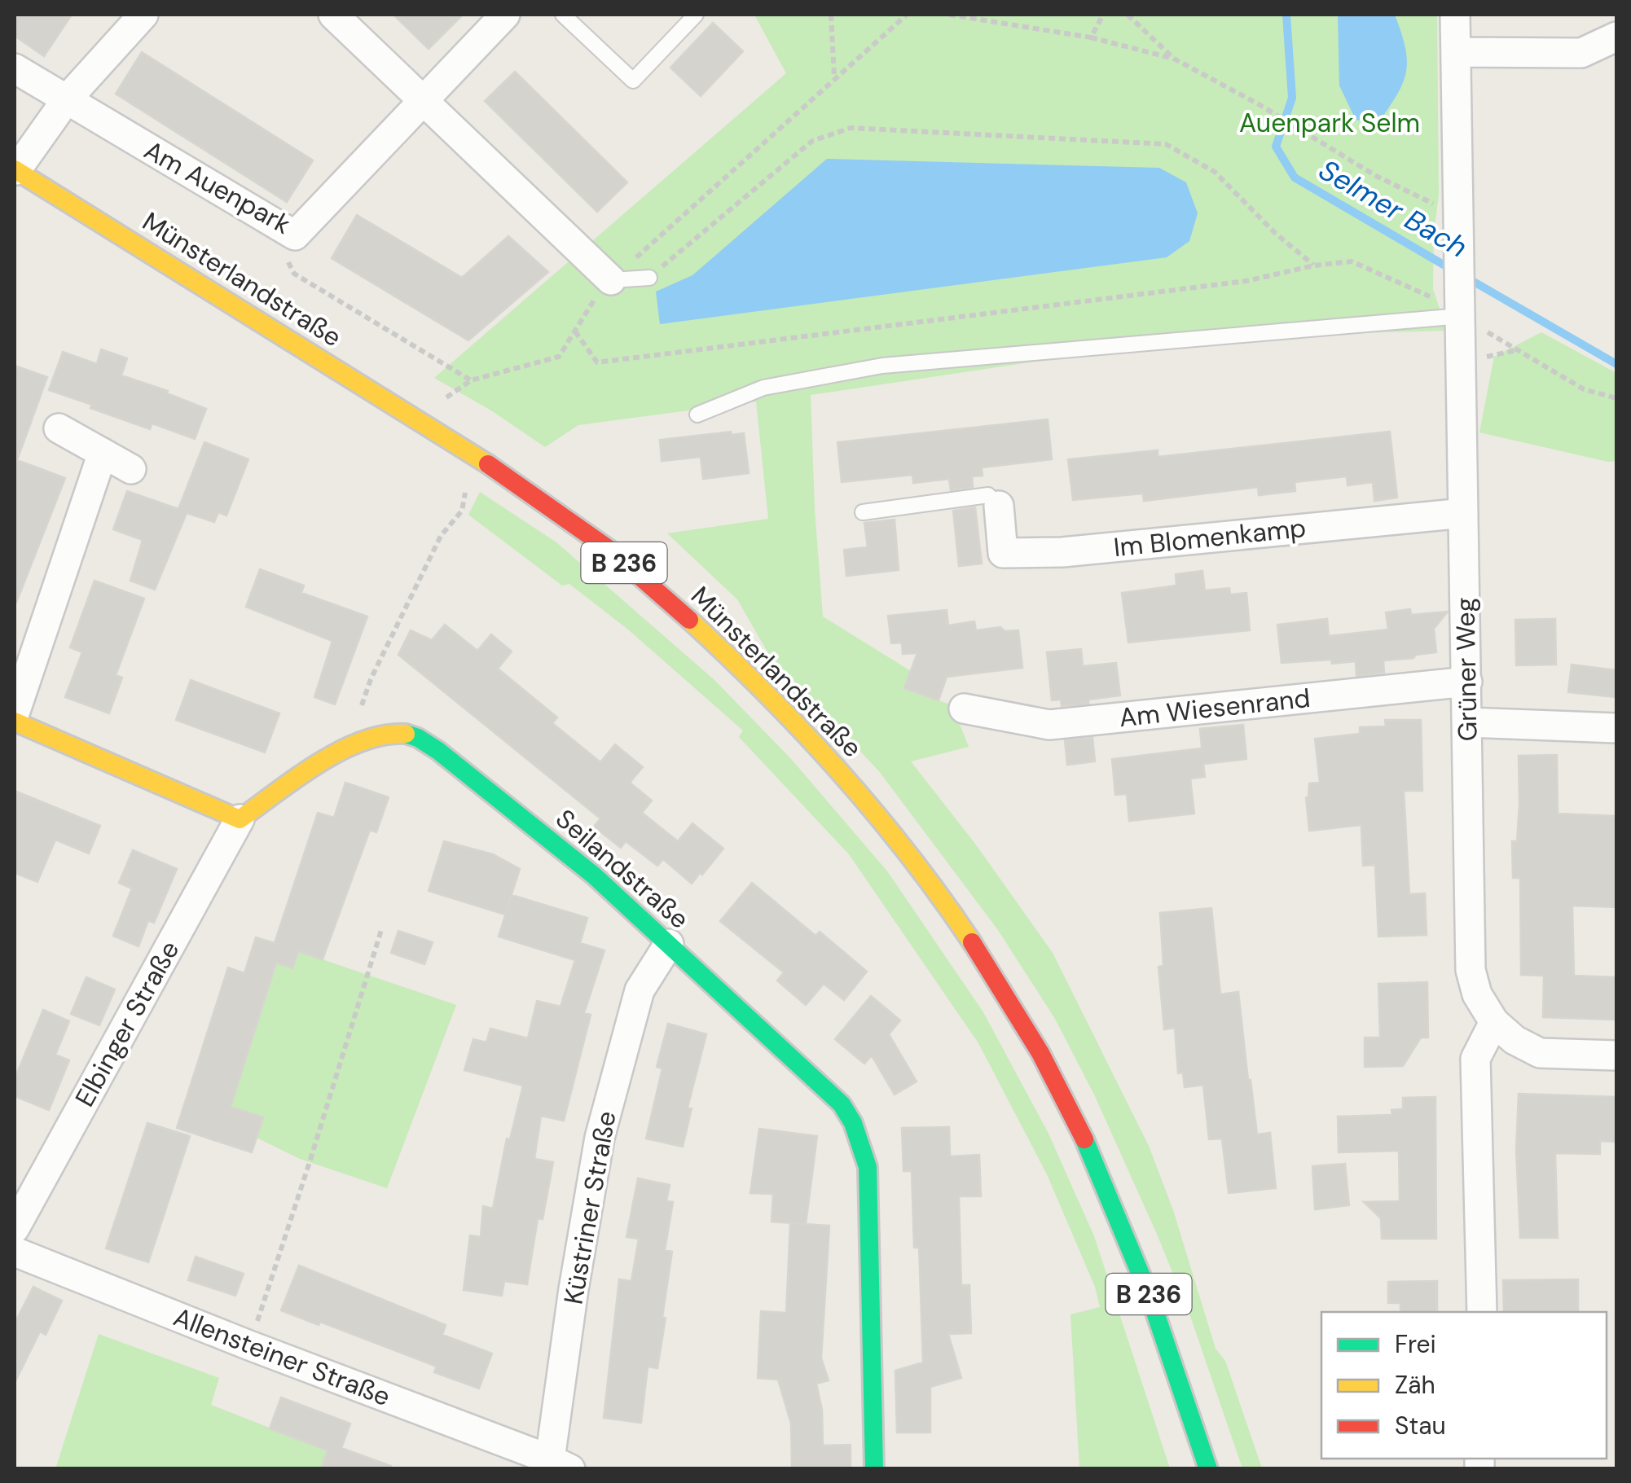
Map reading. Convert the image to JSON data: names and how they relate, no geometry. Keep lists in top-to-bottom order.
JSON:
{
  "streets": {
    "main road": ["Münsterlandstraße", "B 236", "Seilandstraße"],
    "street": [
      "Am Auenpark",
      "Im Blomenkamp",
      "Grüner Weg",
      "Am Wiesenrand",
      "Elbinger Straße",
      "Küstriner Straße",
      "Allensteiner Straße"
    ]
  },
  "crossings": [
    ["Im Blomenkamp", "Grüner Weg"],
    ["Grüner Weg", "Am Wiesenrand"],
    ["Seilandstraße", "Elbinger Straße"],
    ["Seilandstraße", "Küstriner Straße"],
    ["Küstriner Straße", "Allensteiner Straße"]
  ],
  "water": ["Selmer Bach"],
  "parks": ["Auenpark Selm"],
  "legend": ["Frei", "Zäh", "Stau"]
}
